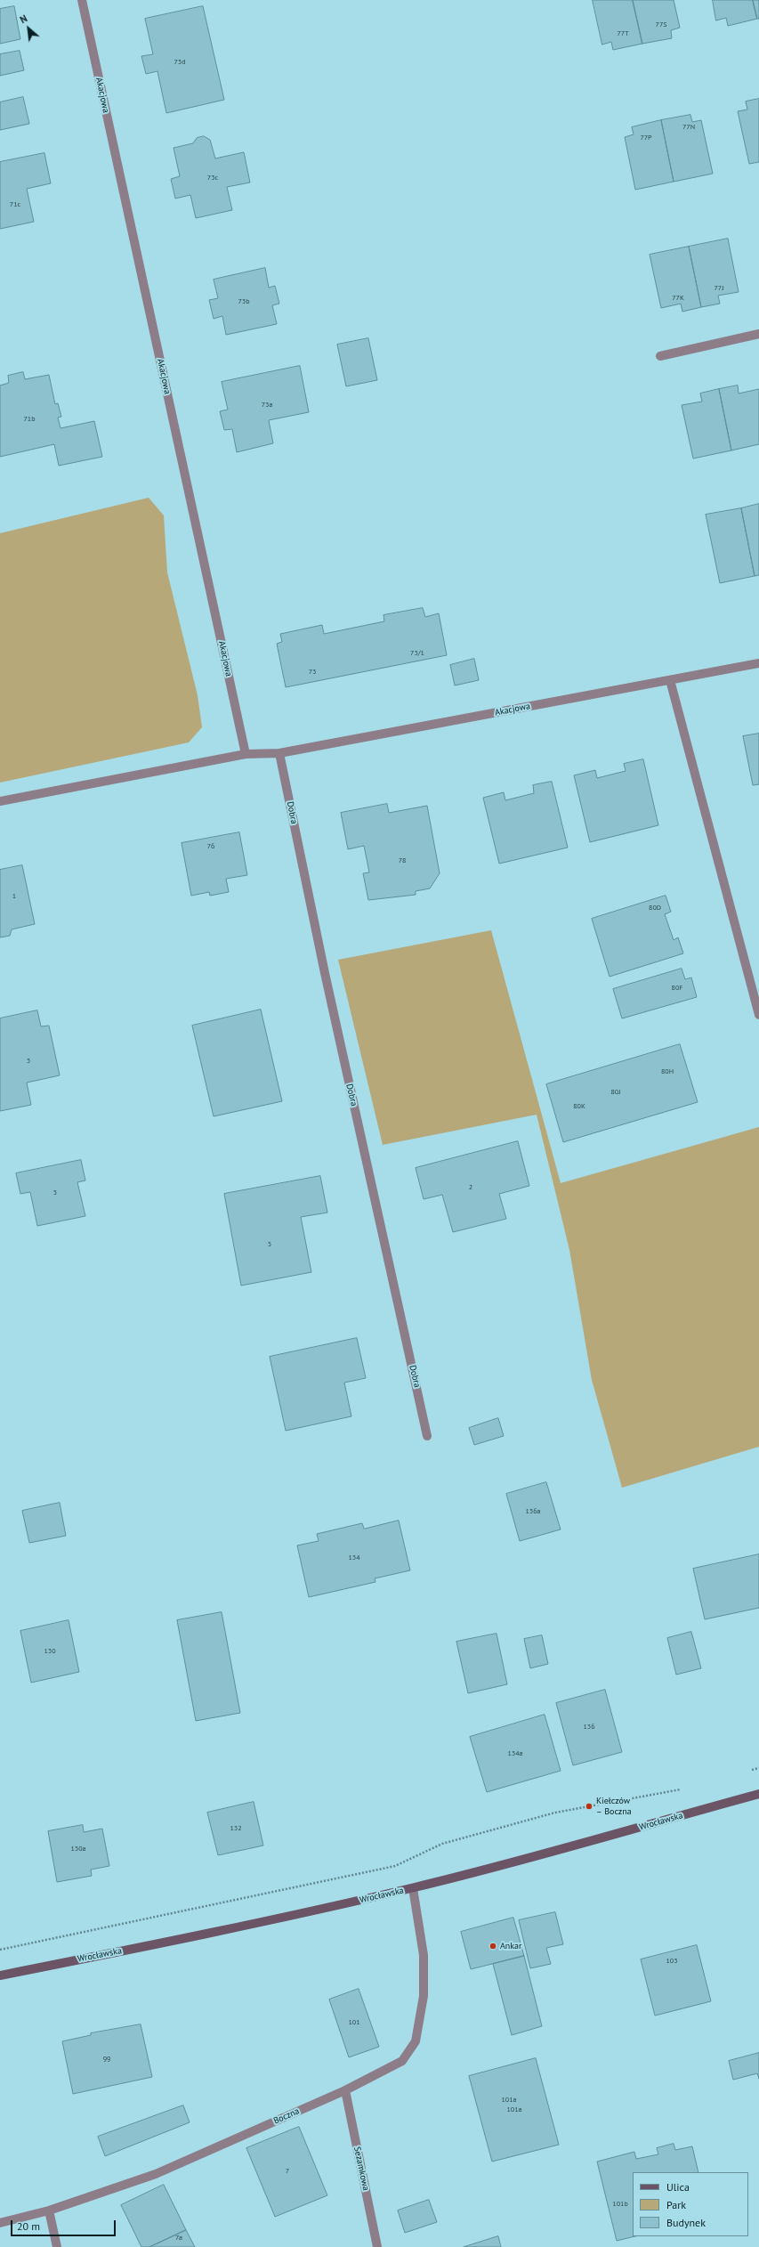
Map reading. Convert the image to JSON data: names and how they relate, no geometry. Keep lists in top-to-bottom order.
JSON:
{
  "streets": {
    "street": [
      "Akacjowa",
      "Dobra",
      "Wrocławska",
      "Boczna",
      "Sezamkowa"
    ]
  },
  "crossings": [
    ["Akacjowa", "Dobra"],
    ["Wrocławska", "Boczna"],
    ["Boczna", "Sezamkowa"]
  ],
  "places": ["Kiełczów – Boczna", "Ankar"],
  "house_numbers": [
    "77S",
    "77T",
    "73d",
    "77N",
    "77P",
    "73c",
    "71c",
    "77J",
    "77K",
    "73b",
    "73a",
    "71b",
    "73/1",
    "73",
    "76",
    "78",
    "1",
    "80D",
    "80F",
    "3",
    "80H",
    "80J",
    "80K",
    "2",
    "5",
    "5",
    "136a",
    "134",
    "130",
    "136",
    "134a",
    "132",
    "130a",
    "103",
    "101",
    "99",
    "101a",
    "101a",
    "7",
    "101b",
    "7a"
  ],
  "legend": ["Ulica", "Park", "Budynek"],
  "scale_bar": "20 m",
  "north": "top left"
}
